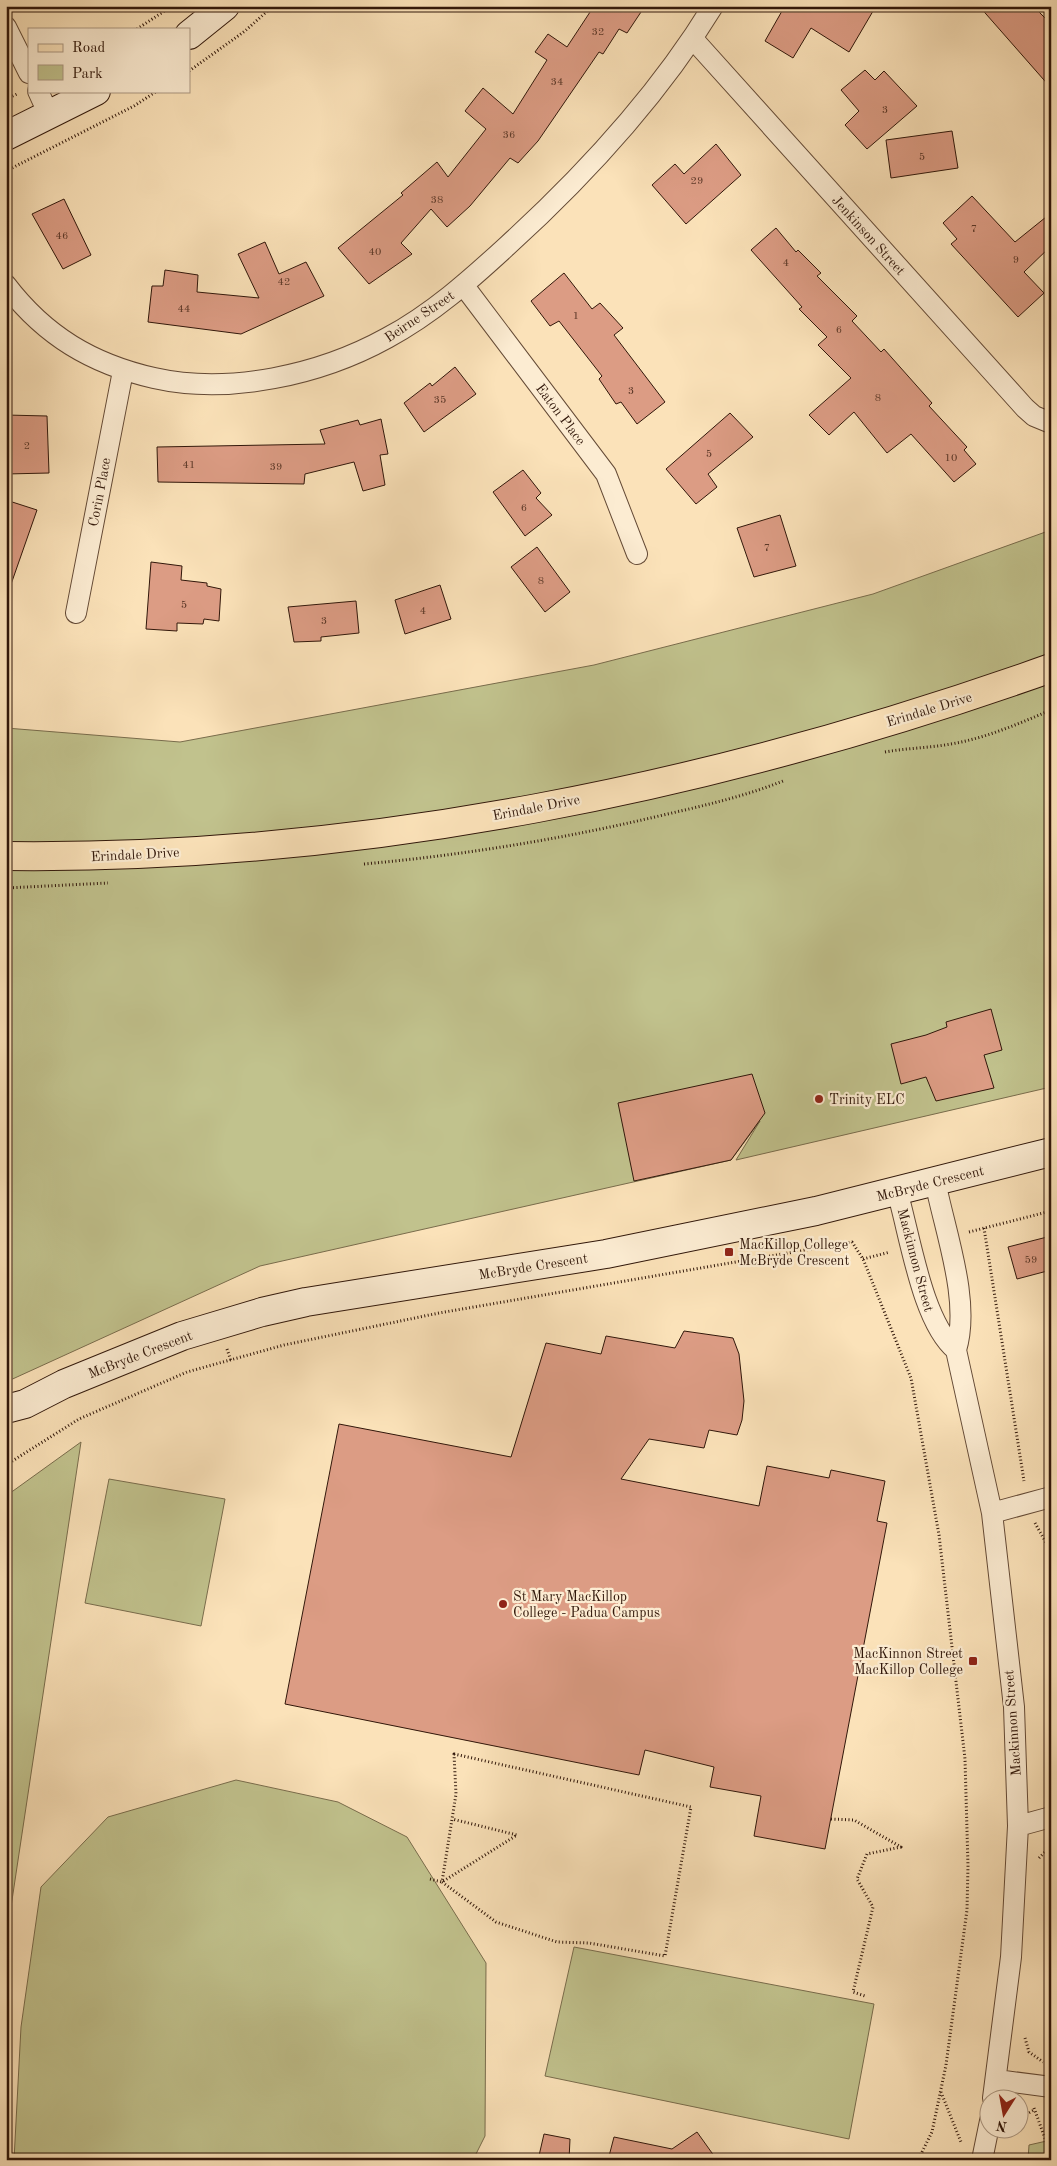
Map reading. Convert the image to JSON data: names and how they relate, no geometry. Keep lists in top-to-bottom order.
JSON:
{
  "streets": {
    "main road": ["Erindale Drive"],
    "street": [
      "Jenkinson Street",
      "Beirne Street",
      "Eaton Place",
      "Corin Place",
      "McBryde Crescent",
      "Mackinnon Street"
    ]
  },
  "crossings": [
    ["Jenkinson Street", "Beirne Street"],
    ["Beirne Street", "Eaton Place"],
    ["Beirne Street", "Corin Place"],
    ["McBryde Crescent", "Mackinnon Street"]
  ],
  "places": {
    "other": ["Trinity ELC", "St Mary MacKillop College - Padua Campus"],
    "transit": ["MacKillop College McBryde Crescent", "MacKinnon Street MacKillop College"]
  },
  "house_numbers": [
    "32",
    "34",
    "3",
    "36",
    "5",
    "29",
    "38",
    "7",
    "46",
    "40",
    "9",
    "4",
    "42",
    "44",
    "1",
    "6",
    "3",
    "8",
    "35",
    "2",
    "5",
    "10",
    "41",
    "39",
    "6",
    "7",
    "8",
    "5",
    "4",
    "3",
    "59"
  ],
  "legend": ["Road", "Park"],
  "north": "bottom"
}
